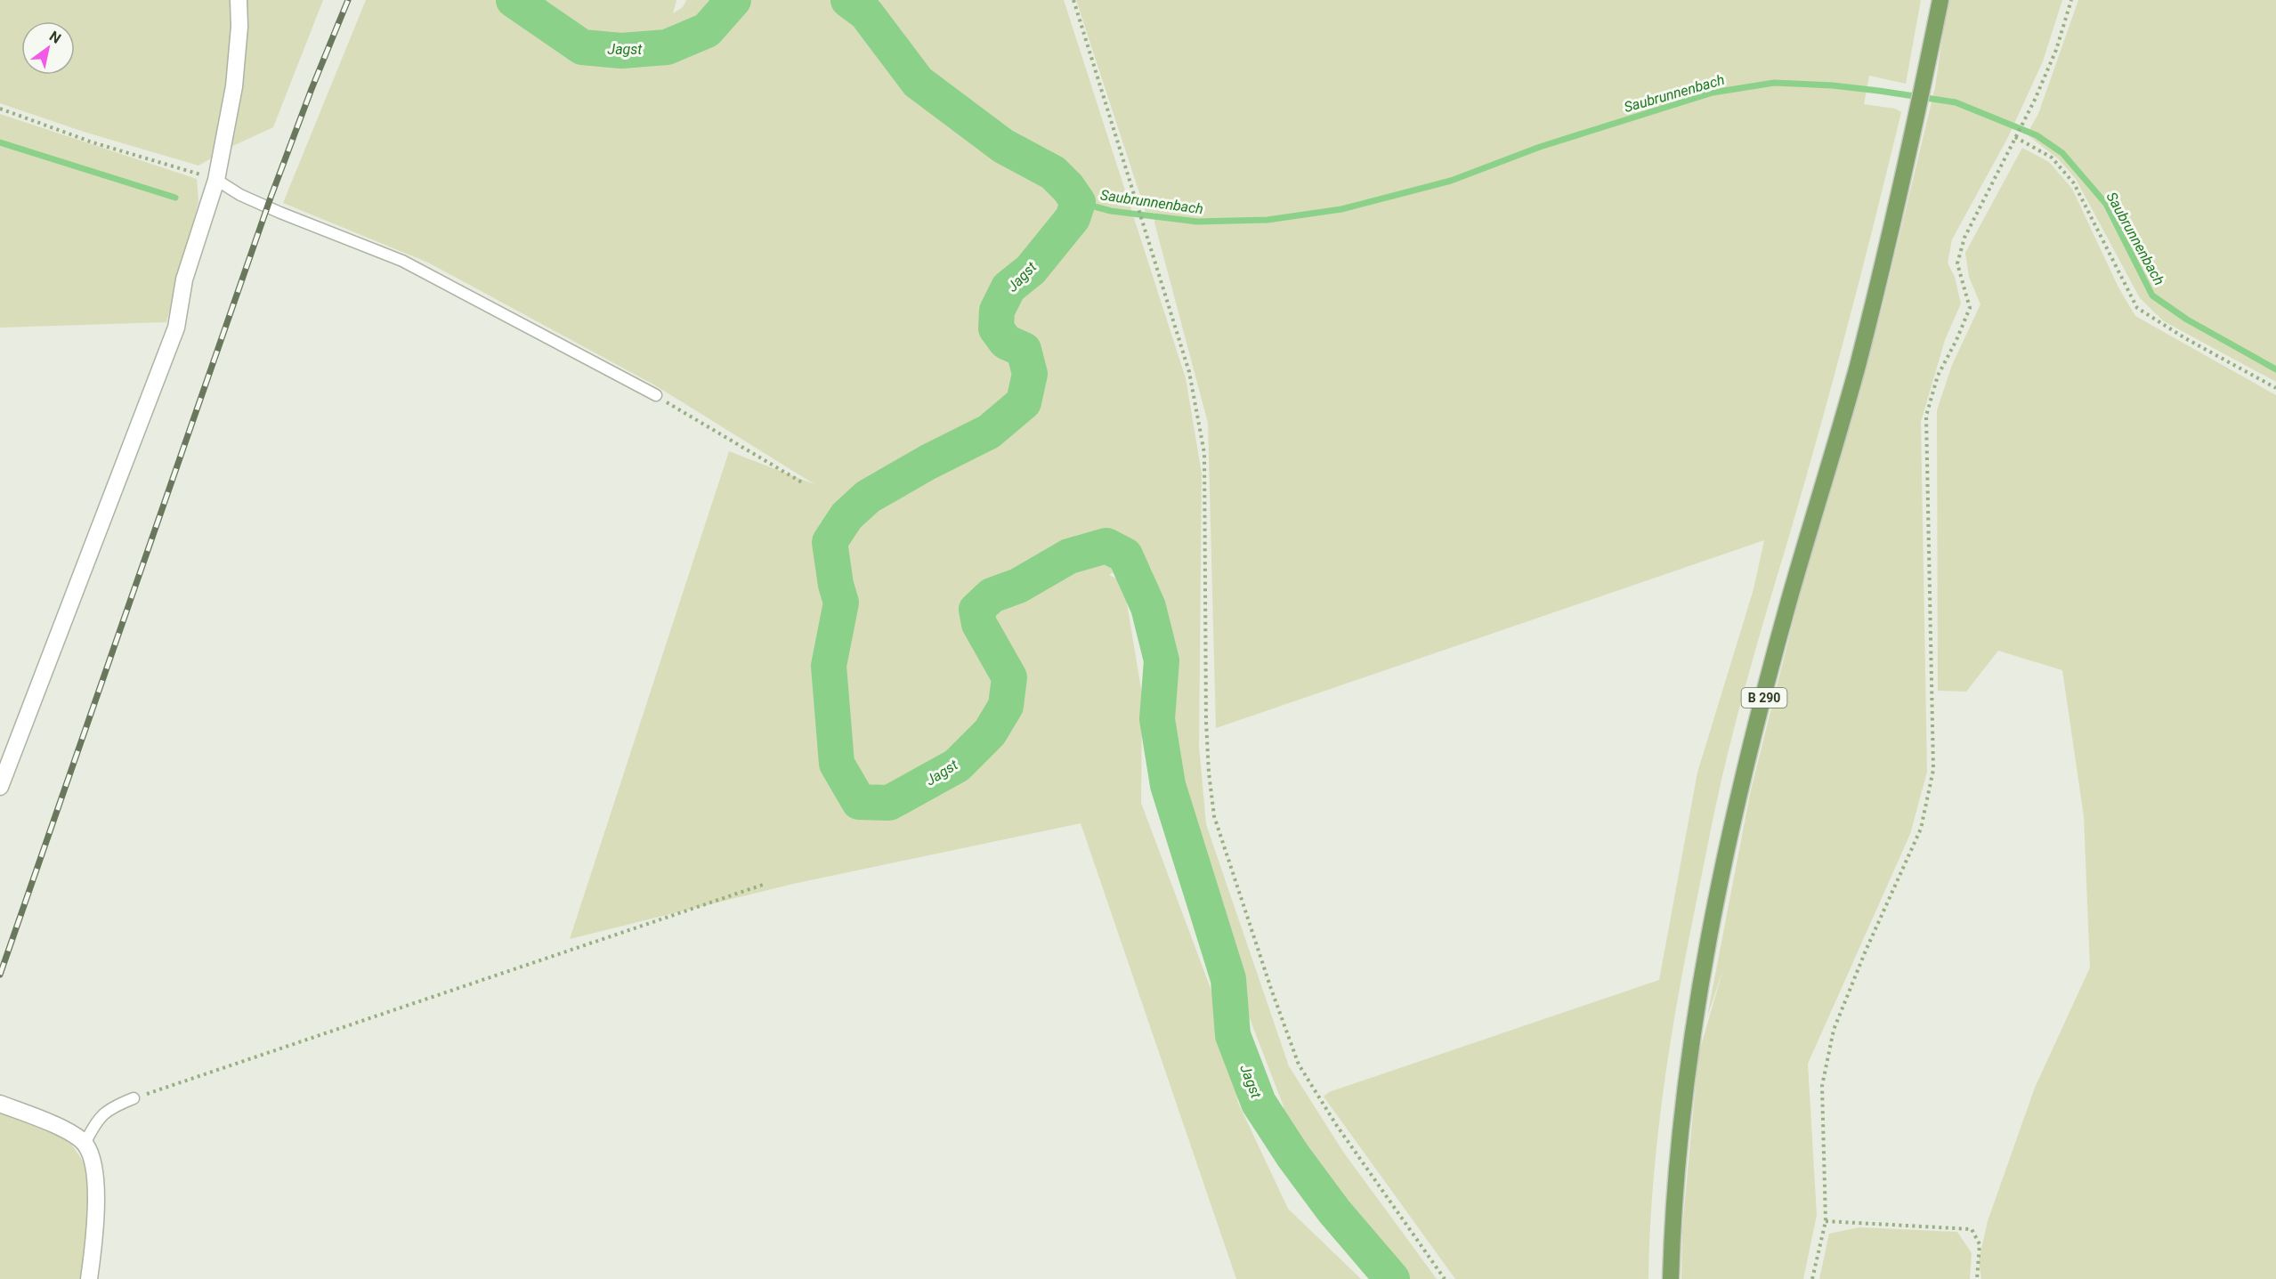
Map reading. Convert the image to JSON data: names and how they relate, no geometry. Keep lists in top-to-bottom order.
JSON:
{
  "streets": {
    "main road": ["B 290"]
  },
  "water": ["Jagst", "Saubrunnenbach"],
  "north": "top right"
}
